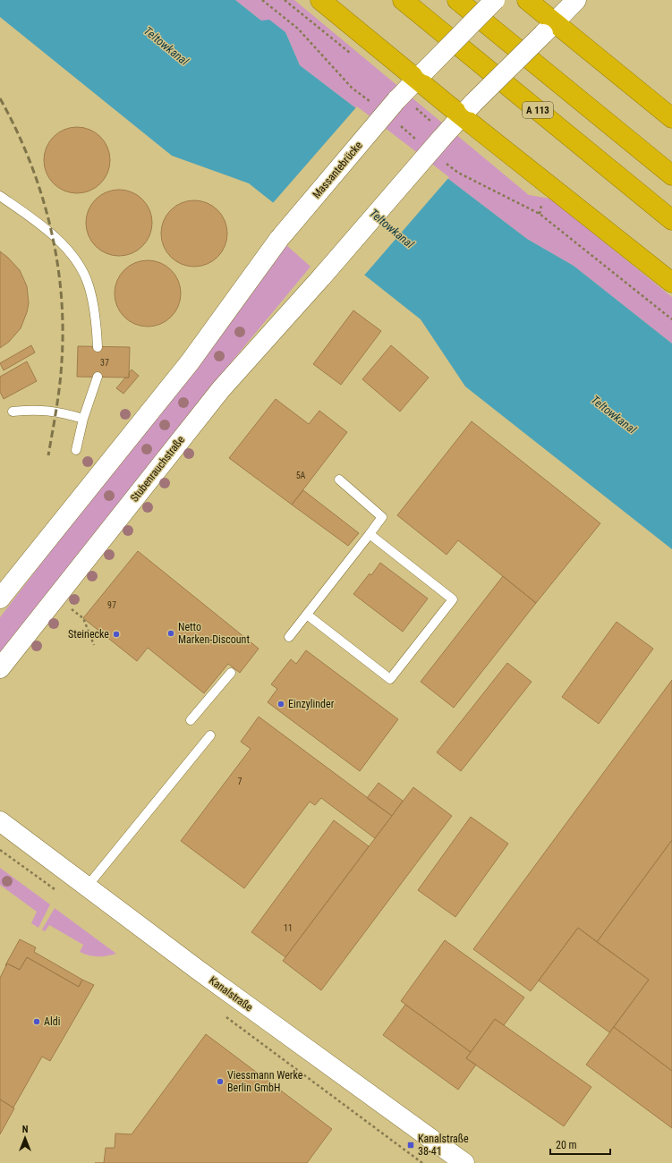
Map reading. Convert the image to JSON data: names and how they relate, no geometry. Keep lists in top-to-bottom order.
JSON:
{
  "streets": {
    "highway": ["A 113"],
    "main road": ["Massantebrücke", "Stubenrauchstraße", "Kanalstraße"]
  },
  "water": ["Teltowkanal"],
  "places": {
    "other": [
      "Netto Marken-Discount",
      "Steinecke",
      "Einzylinder",
      "Aldi",
      "Viessmann Werke Berlin GmbH"
    ],
    "transit": ["Kanalstraße 38-41"]
  },
  "house_numbers": [
    "37",
    "5A",
    "97",
    "7",
    "11"
  ],
  "scale_bar": "20 m",
  "north": "top"
}
